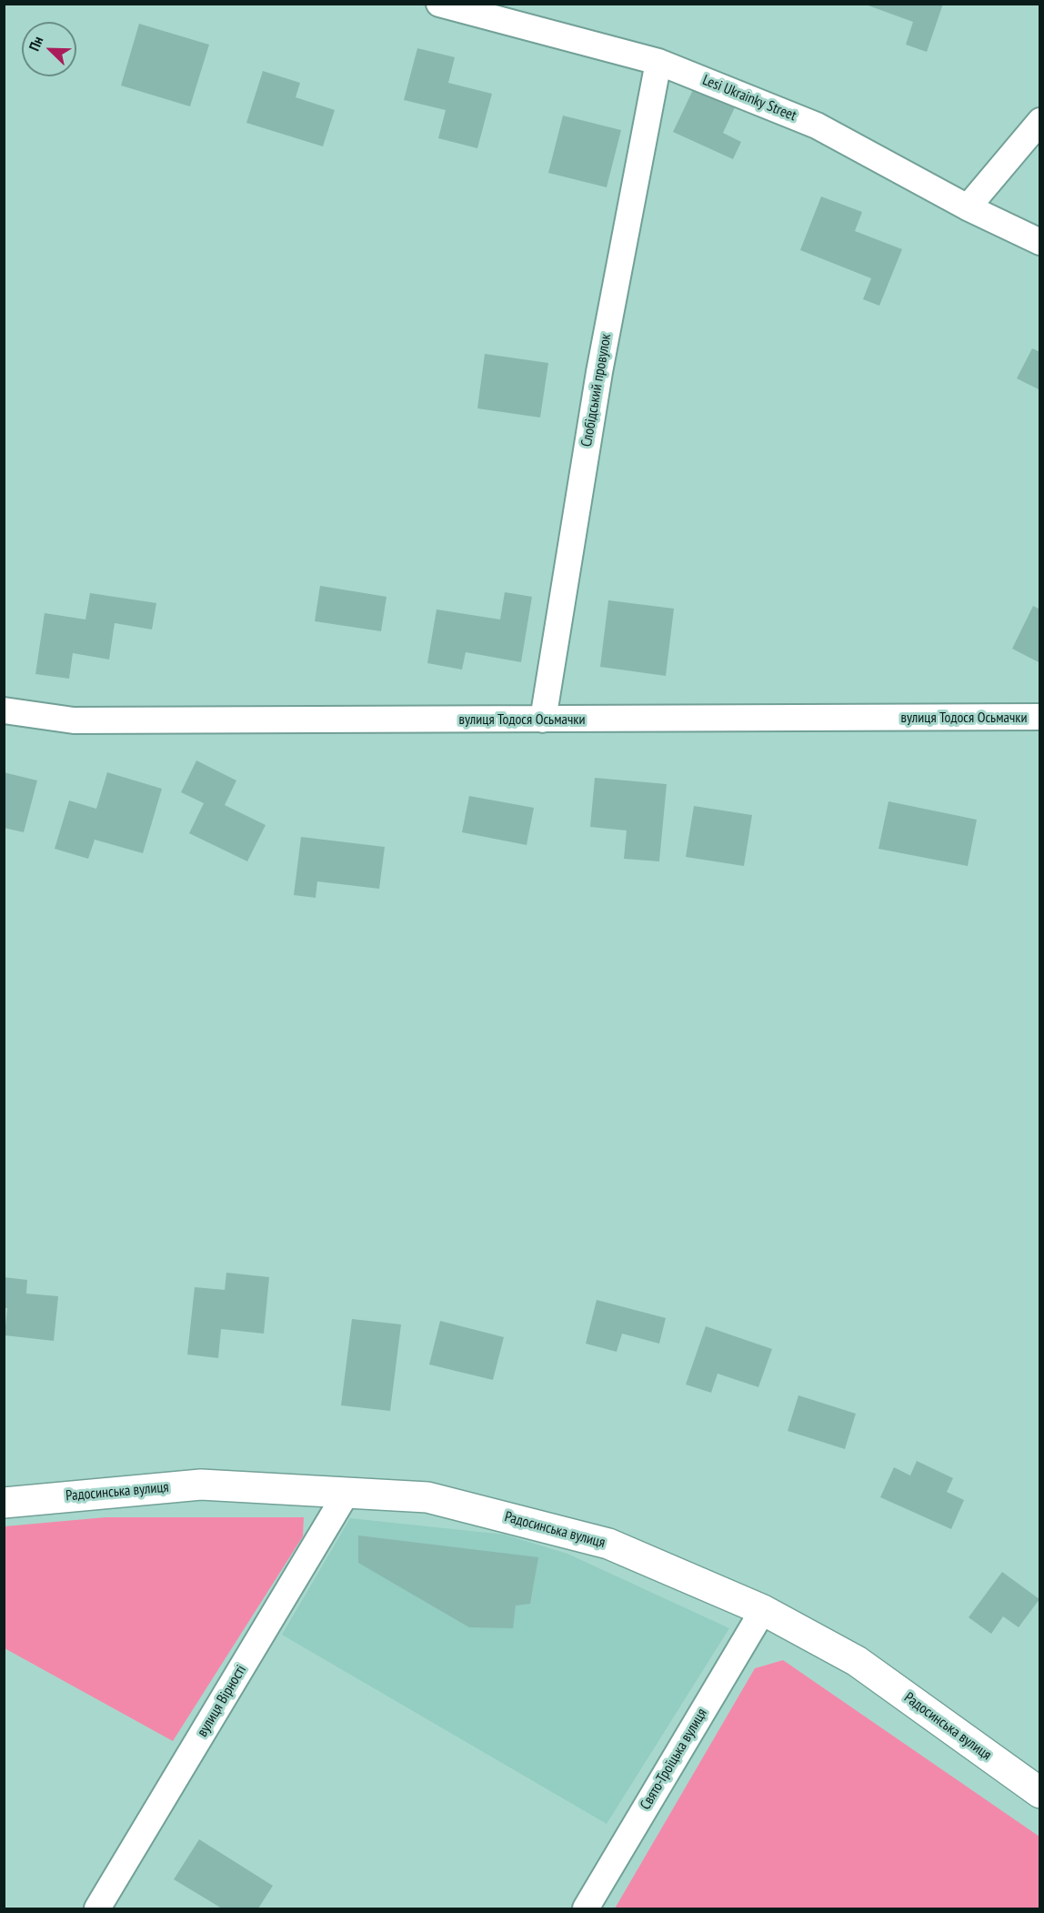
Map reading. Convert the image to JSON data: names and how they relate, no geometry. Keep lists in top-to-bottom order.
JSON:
{
  "streets": {
    "street": [
      "Lesi Ukrainky Street",
      "Слобідський провулок",
      "вулиця Тодося Осьмачки",
      "Радосинська вулиця",
      "вулиця Вірності",
      "Свято-Троїцька вулиця"
    ]
  },
  "crossings": [
    ["Lesi Ukrainky Street", "Слобідський провулок"],
    ["Слобідський провулок", "вулиця Тодося Осьмачки"],
    ["Радосинська вулиця", "вулиця Вірності"],
    ["Радосинська вулиця", "Свято-Троїцька вулиця"]
  ],
  "north": "top left"
}
